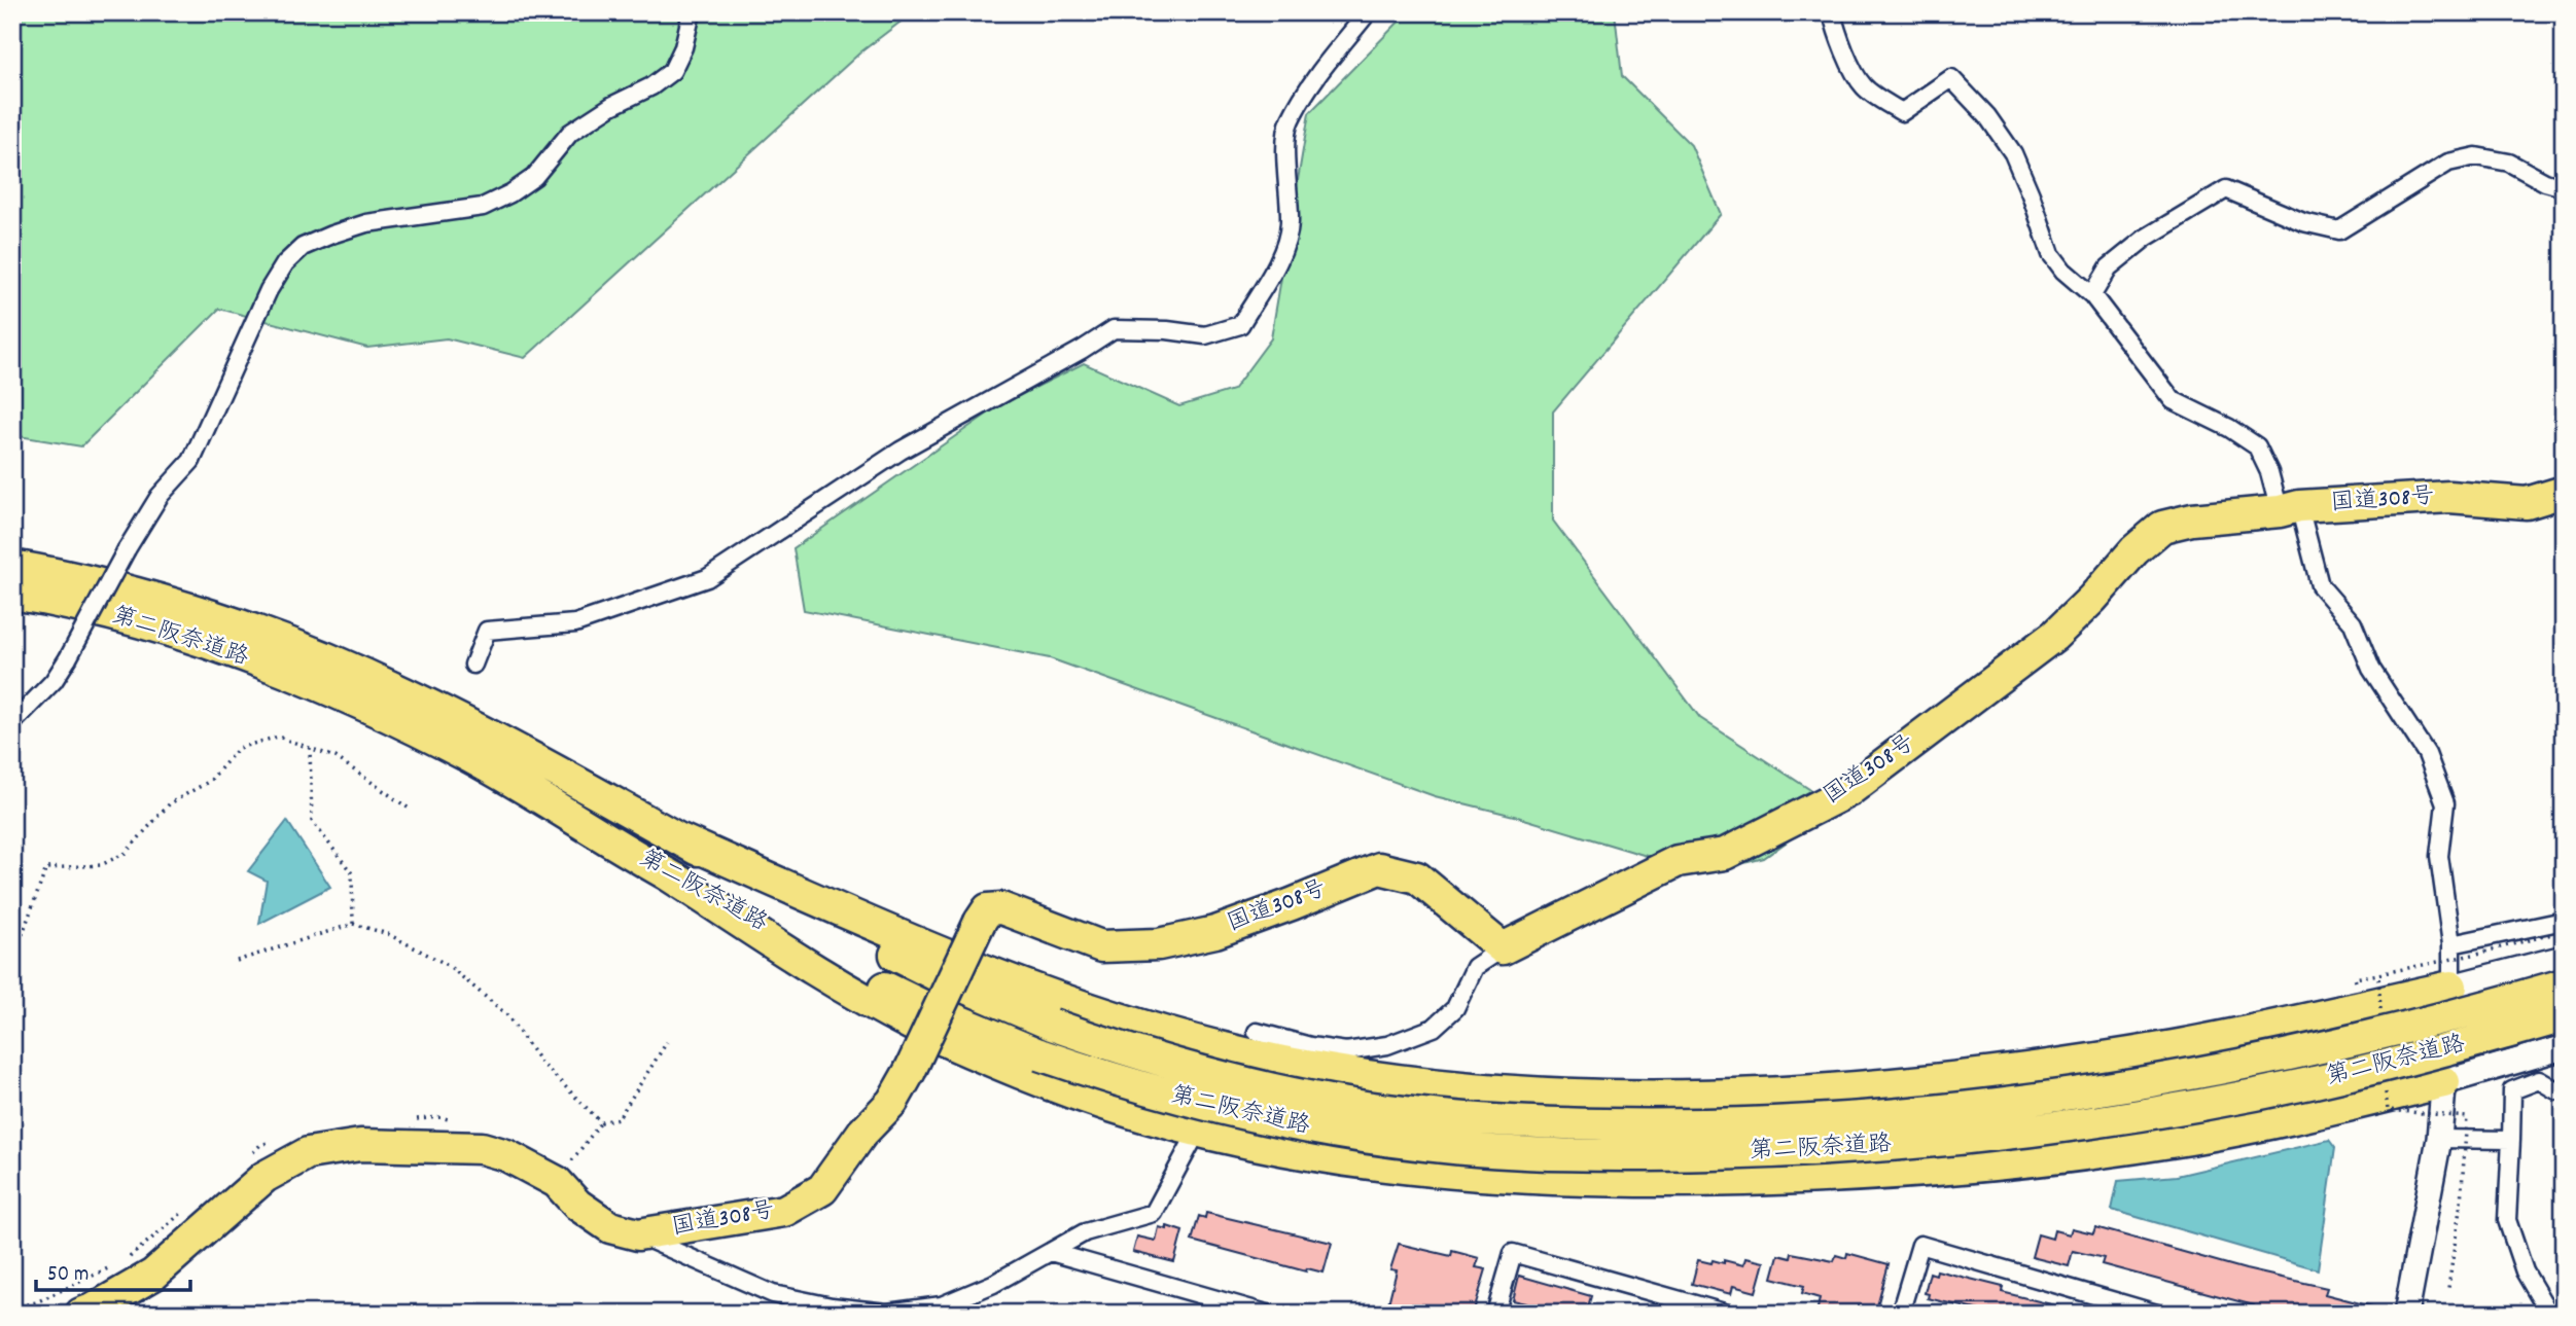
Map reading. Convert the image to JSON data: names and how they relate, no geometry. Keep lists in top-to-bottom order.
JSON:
{
  "streets": {
    "highway": ["国道308号", "第二阪奈道路"]
  },
  "scale_bar": "50 m"
}
